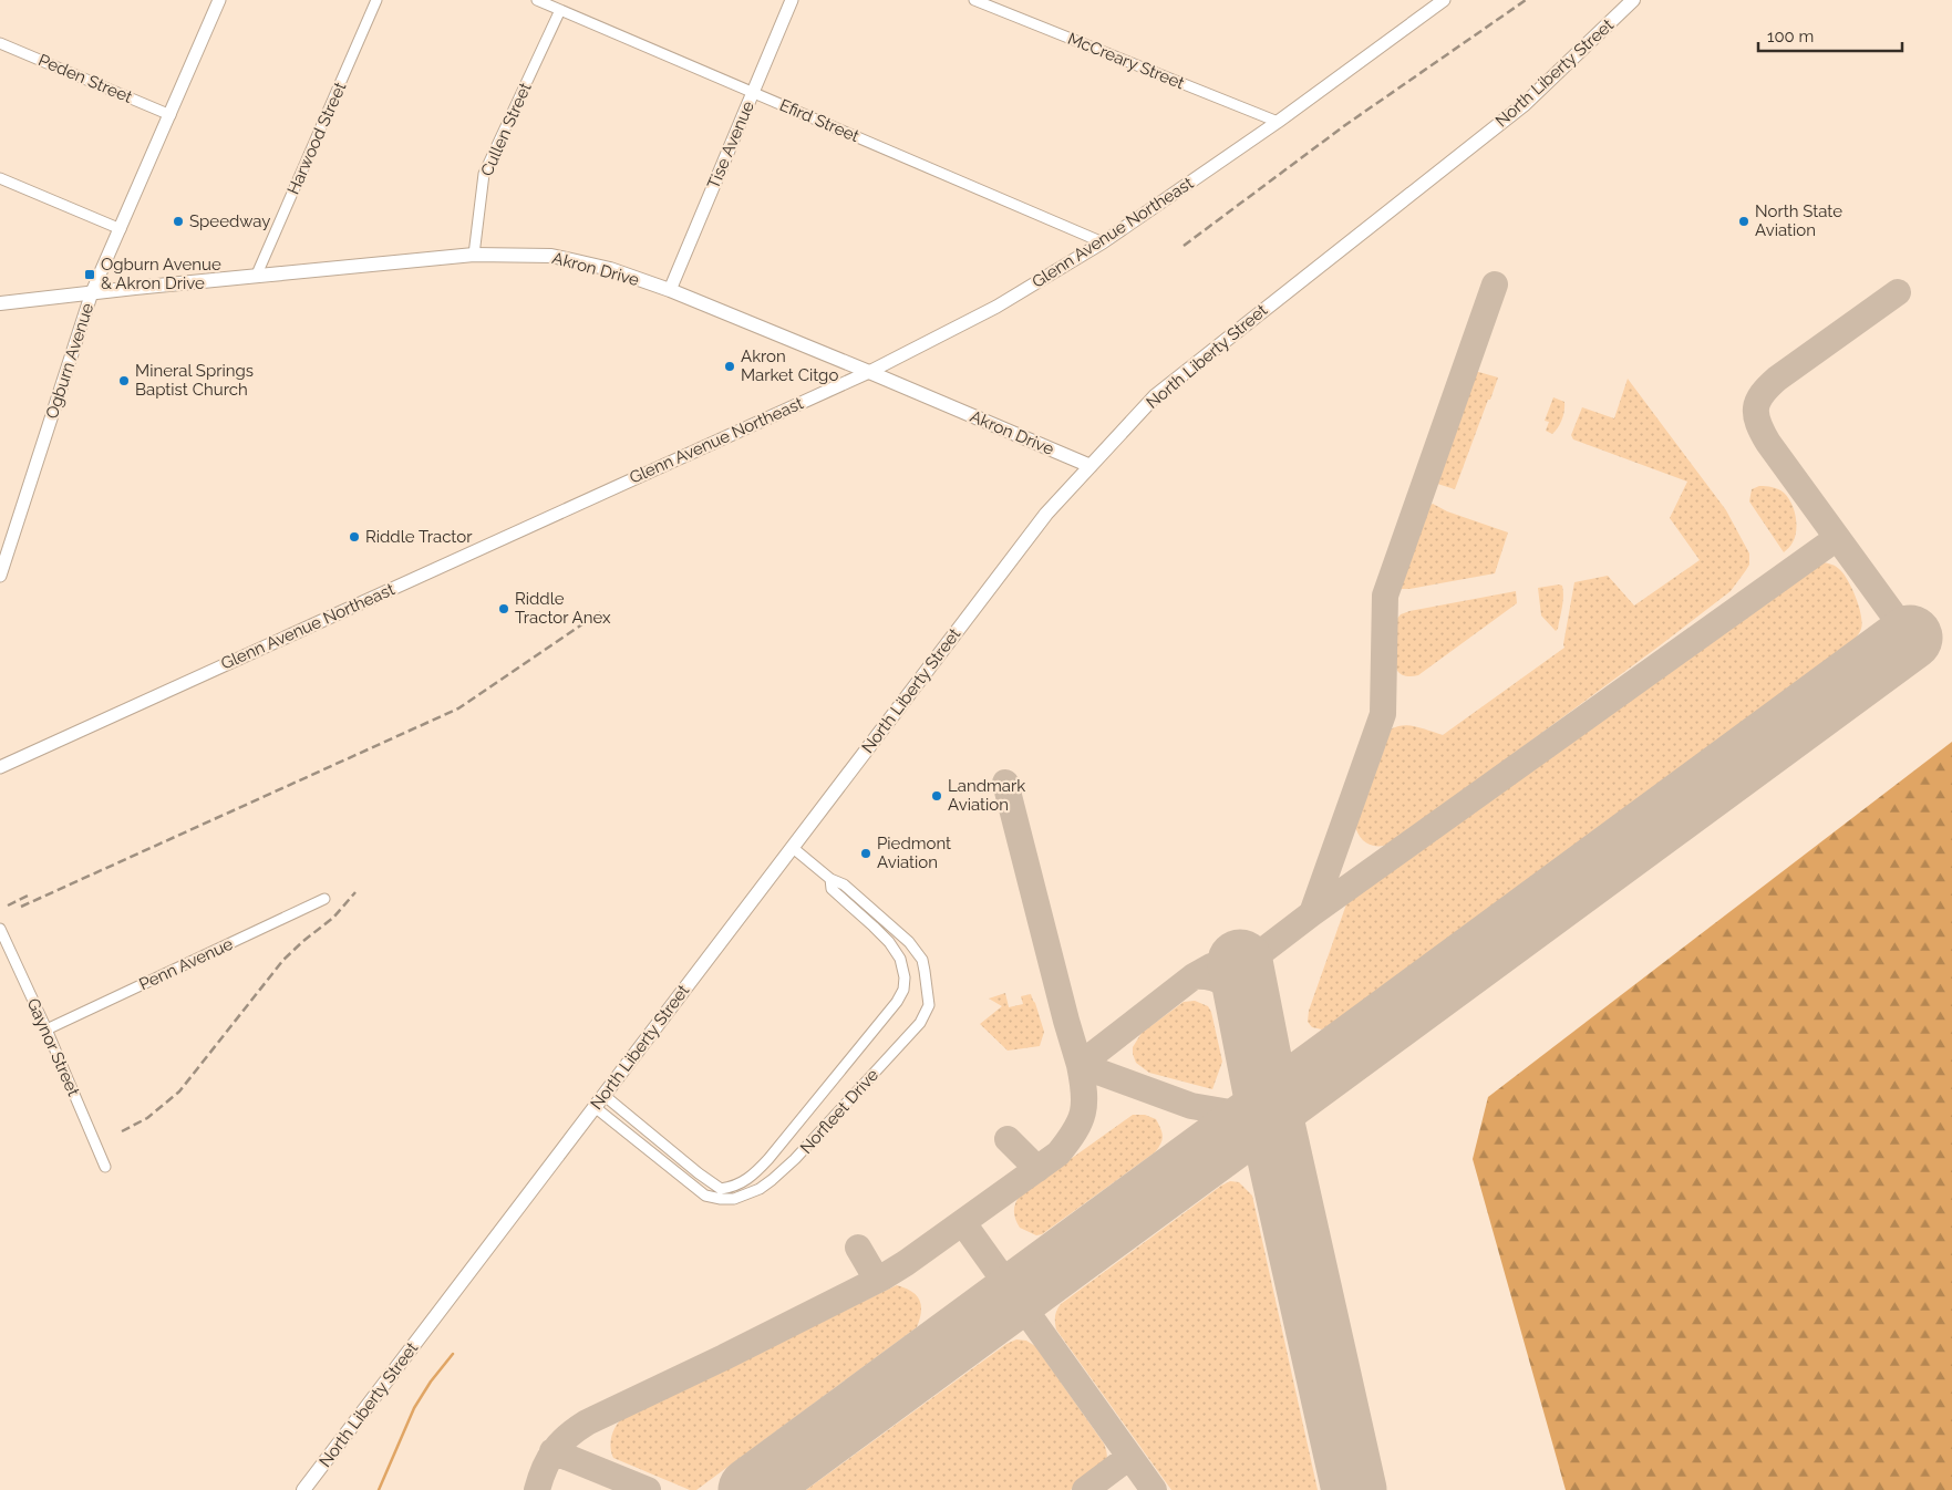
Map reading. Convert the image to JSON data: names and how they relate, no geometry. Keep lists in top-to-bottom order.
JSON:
{
  "streets": {
    "main road": ["North Liberty Street", "Akron Drive"],
    "street": [
      "McCreary Street",
      "Peden Street",
      "Efird Street",
      "Cullen Street",
      "Harwood Street",
      "Tise Avenue",
      "Glenn Avenue Northeast",
      "Ogburn Avenue",
      "Penn Avenue",
      "Gaynor Street",
      "Norfleet Drive"
    ]
  },
  "crossings": [
    ["McCreary Street", "Glenn Avenue Northeast"],
    ["North Liberty Street", "Akron Drive"],
    ["North Liberty Street", "Norfleet Drive"],
    ["Peden Street", "Ogburn Avenue"],
    ["Efird Street", "Cullen Street"],
    ["Efird Street", "Tise Avenue"],
    ["Efird Street", "Glenn Avenue Northeast"],
    ["Cullen Street", "Akron Drive"],
    ["Harwood Street", "Akron Drive"],
    ["Tise Avenue", "Akron Drive"],
    ["Glenn Avenue Northeast", "Akron Drive"],
    ["Akron Drive", "Ogburn Avenue"],
    ["Penn Avenue", "Gaynor Street"]
  ],
  "places": {
    "other": [
      "Speedway",
      "North State Aviation",
      "Akron Market Citgo",
      "Mineral Springs Baptist Church",
      "Riddle Tractor",
      "Riddle Tractor Anex",
      "Landmark Aviation",
      "Piedmont Aviation"
    ],
    "transit": ["Ogburn Avenue & Akron Drive"]
  },
  "scale_bar": "100 m"
}
